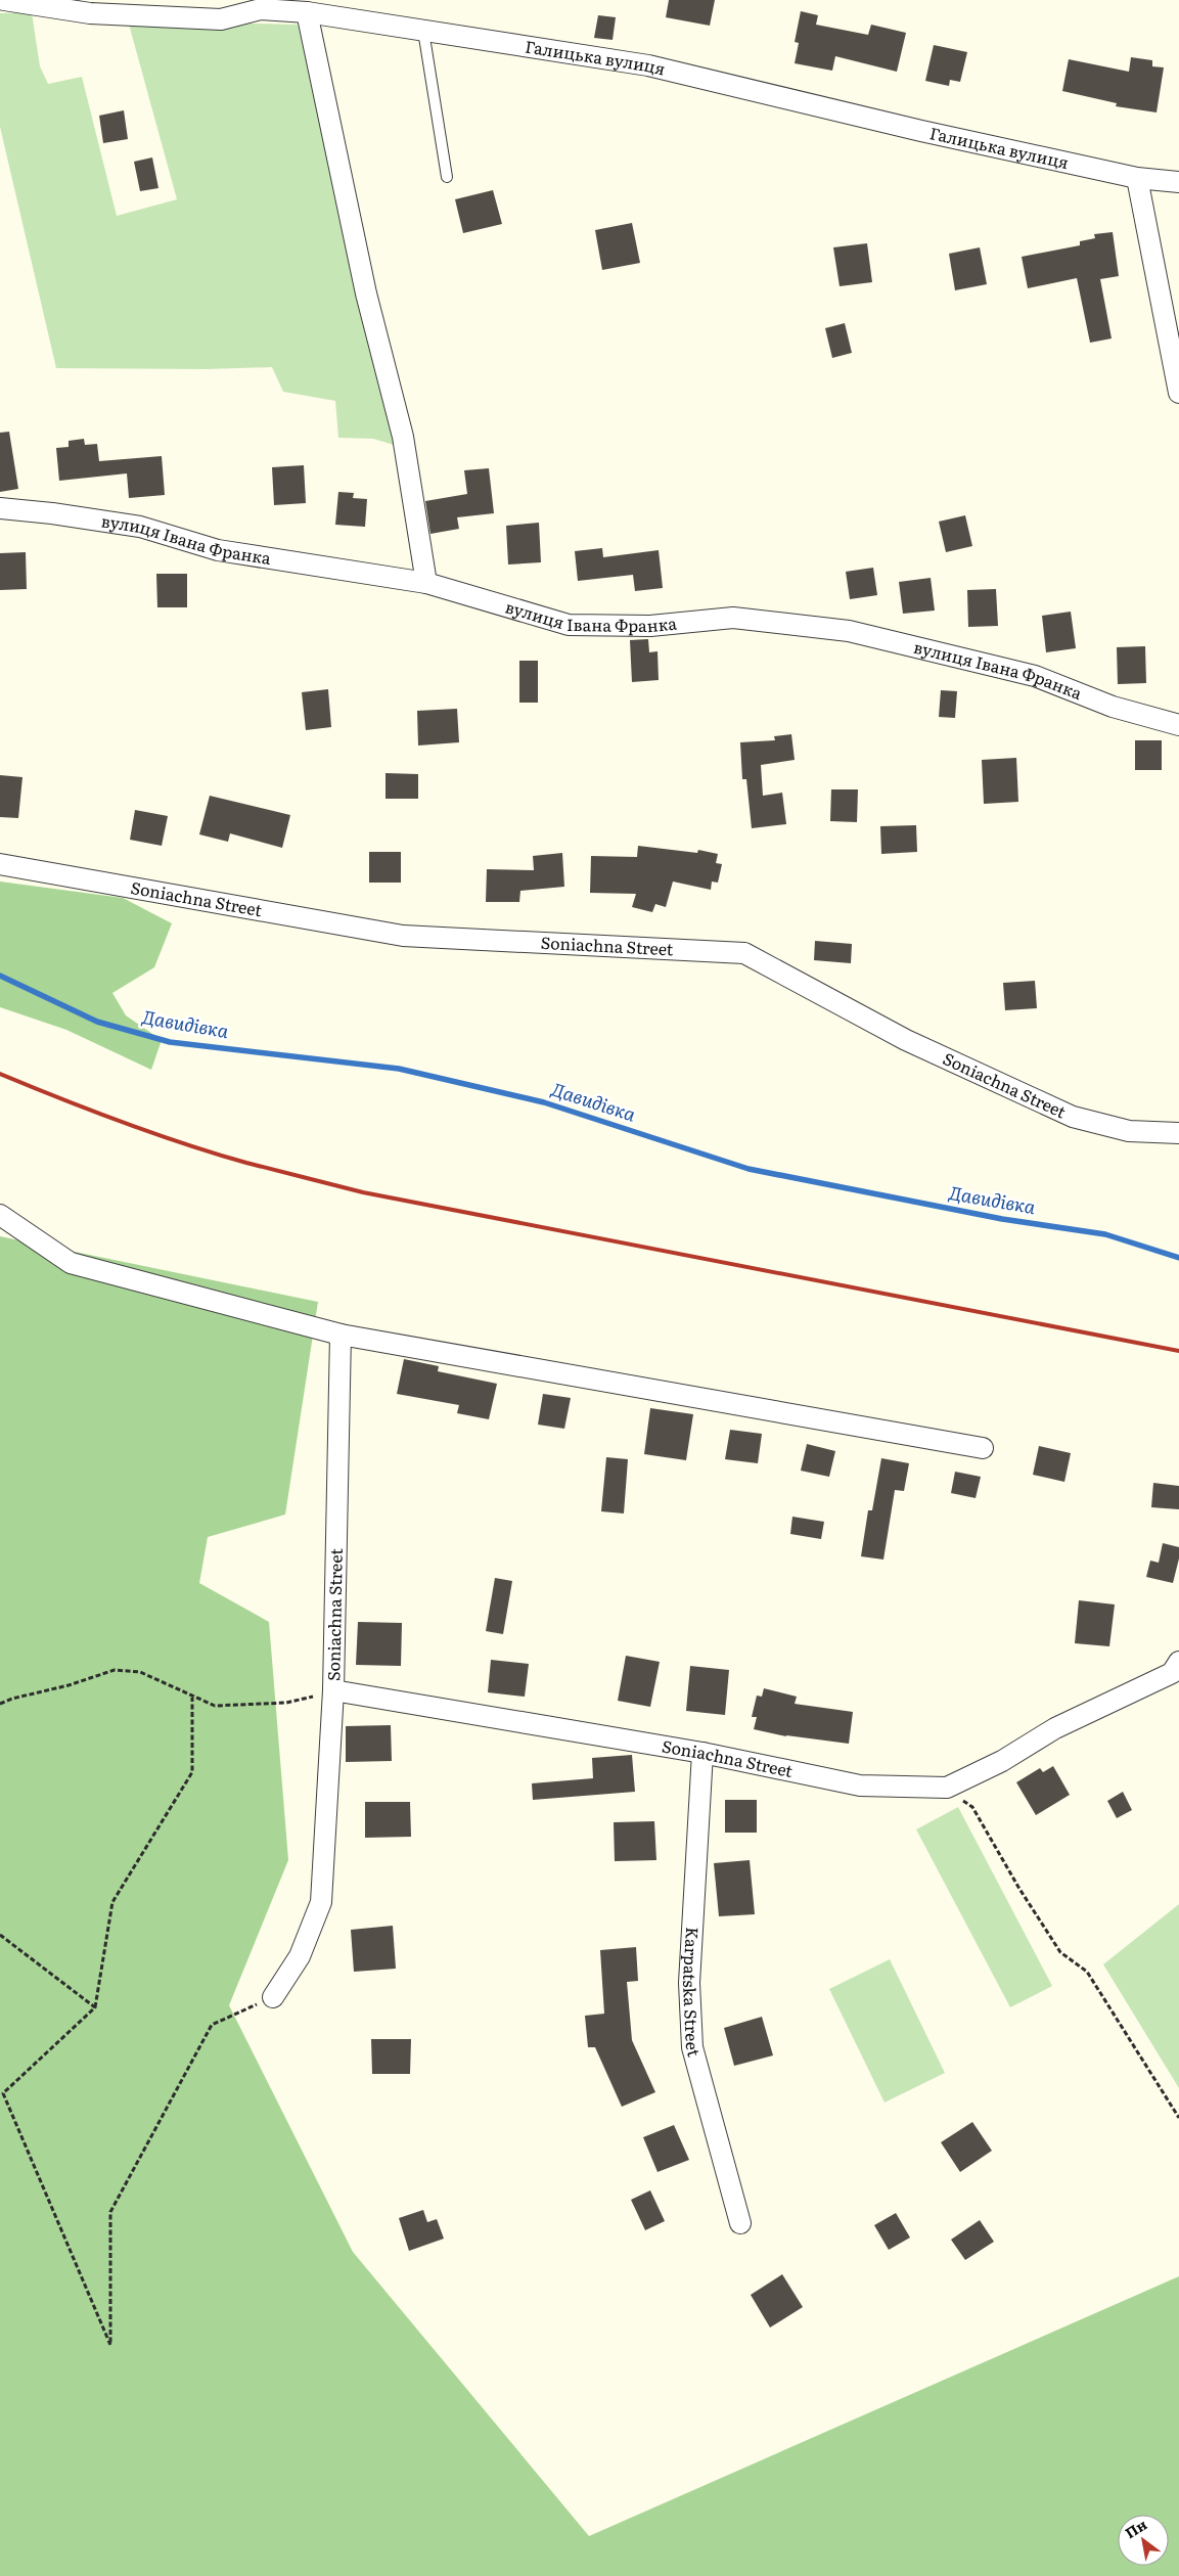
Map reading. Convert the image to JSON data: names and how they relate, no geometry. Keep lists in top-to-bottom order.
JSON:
{
  "streets": {
    "street": [
      "Галицька вулиця",
      "вулиця Івана Франка",
      "Soniachna Street",
      "Karpatska Street"
    ]
  },
  "crossings": [
    ["Soniachna Street", "Karpatska Street"]
  ],
  "water": ["Давидівка"],
  "north": "top left"
}
